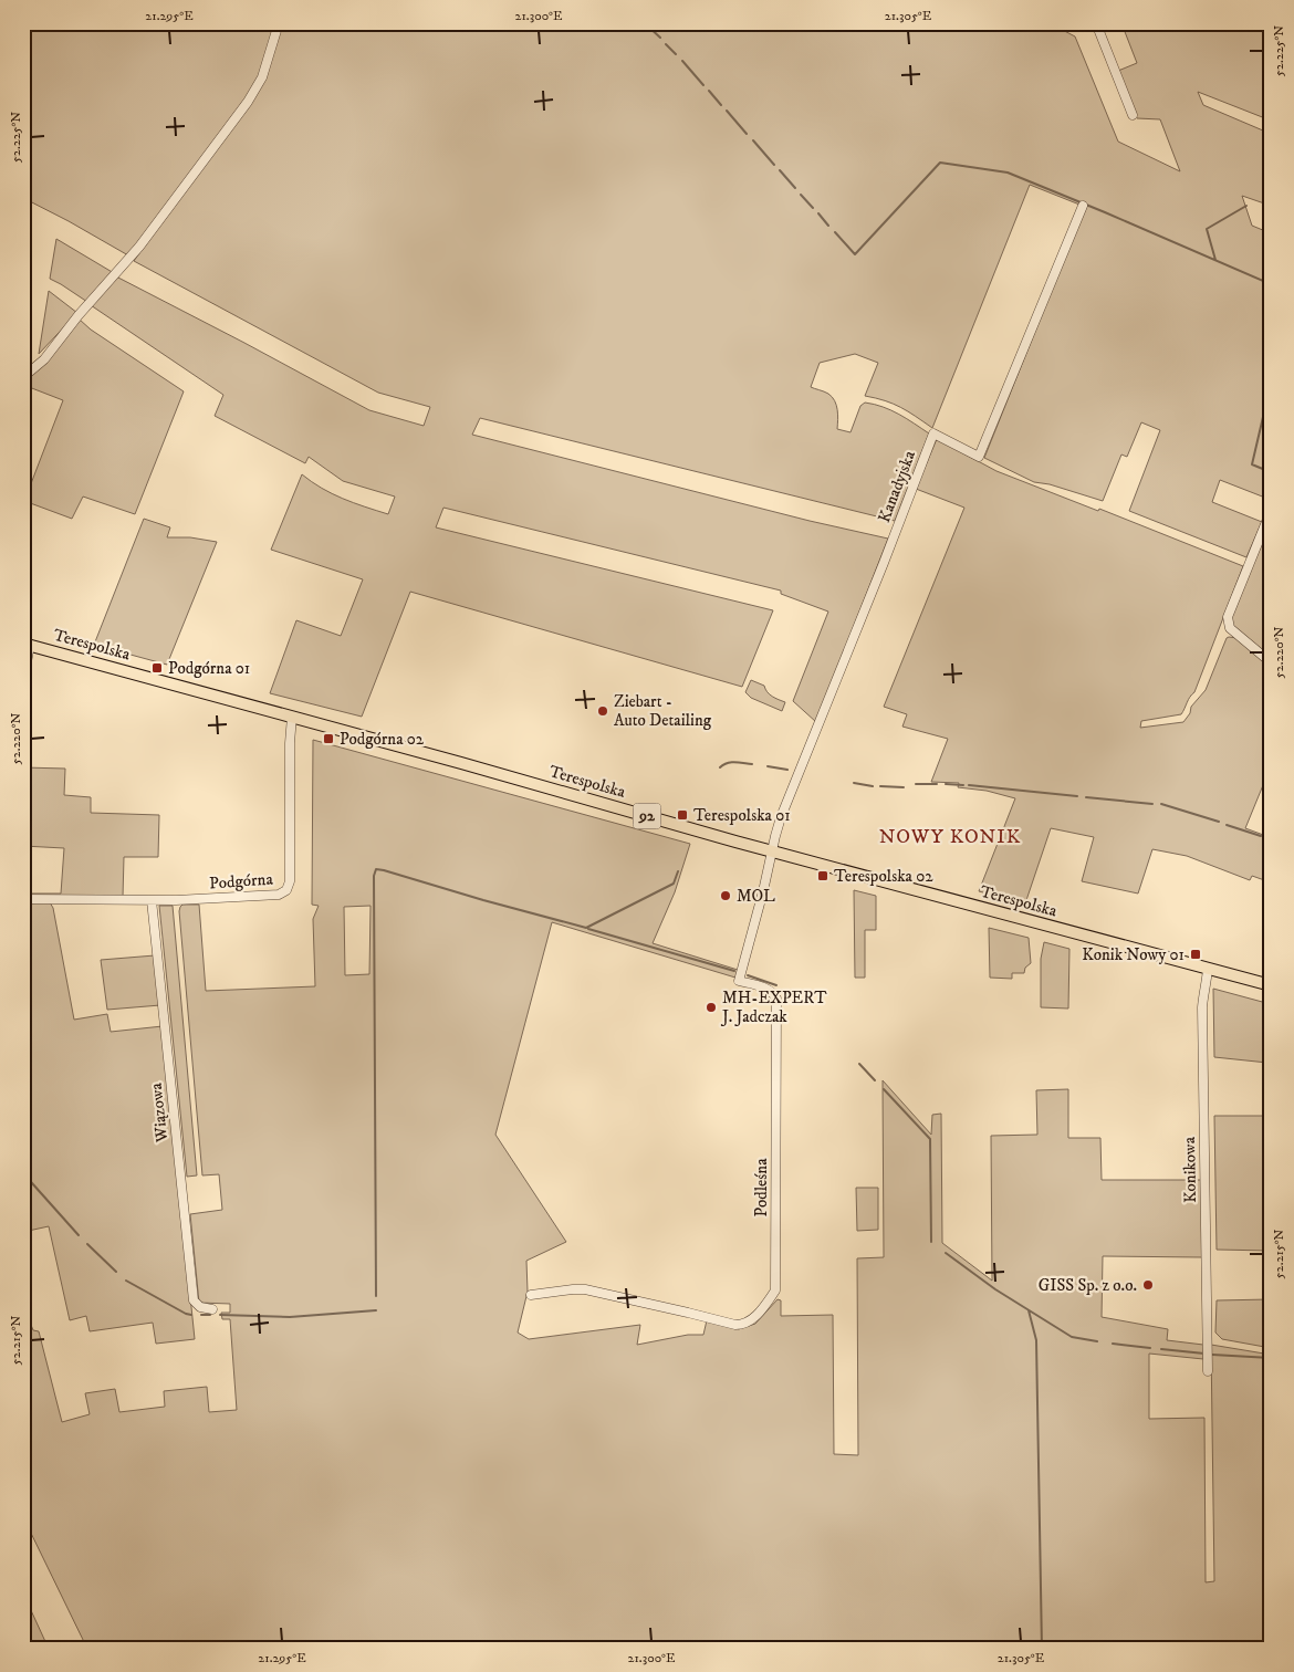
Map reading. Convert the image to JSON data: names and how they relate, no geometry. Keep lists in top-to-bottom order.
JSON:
{
  "streets": {
    "main road": ["Terespolska", "92"],
    "street": [
      "Kanadyjska",
      "Podgórna",
      "Wiązowa",
      "Konikowa",
      "Podleśna"
    ]
  },
  "crossings": [
    ["Kanadyjska", "Terespolska"],
    ["Kanadyjska", "Podleśna"],
    ["Terespolska", "Podgórna"],
    ["Terespolska", "Konikowa"],
    ["Terespolska", "Podleśna"],
    ["Podgórna", "Wiązowa"]
  ],
  "districts": ["NOWY KONIK"],
  "places": {
    "transit": [
      "Podgórna 01",
      "Podgórna 02",
      "Terespolska 01",
      "Terespolska 02",
      "Konik Nowy 01"
    ],
    "other": [
      "Ziebart - Auto Detailing",
      "MOL",
      "MH-EXPERT J. Jadczak",
      "GISS Sp. z o.o."
    ]
  },
  "coordinates": [
    "21.295°E",
    "21.300°E",
    "21.305°E",
    "52.225°N",
    "52.220°N",
    "52.215°N"
  ]
}
